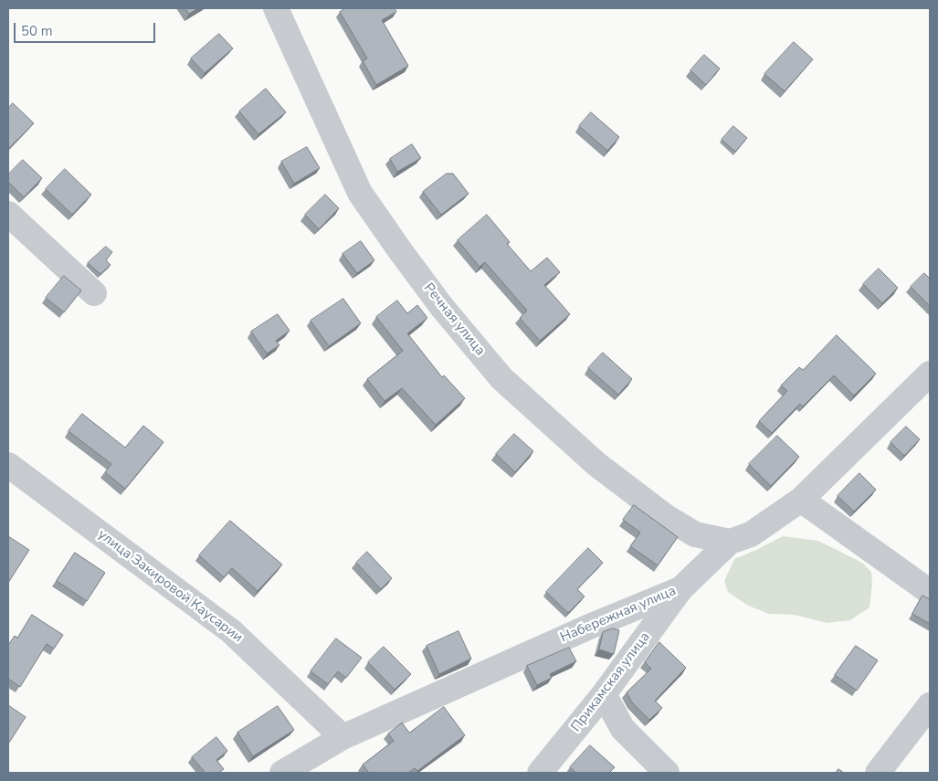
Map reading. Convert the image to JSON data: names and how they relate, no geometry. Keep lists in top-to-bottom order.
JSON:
{
  "streets": {
    "street": [
      "Речная улица",
      "улица Закировой Каусарии",
      "Набережная улица",
      "Прикамская улица"
    ]
  },
  "crossings": [
    ["Речная улица", "Набережная улица"],
    ["улица Закировой Каусарии", "Набережная улица"],
    ["Набережная улица", "Прикамская улица"]
  ],
  "scale_bar": "50 m"
}
